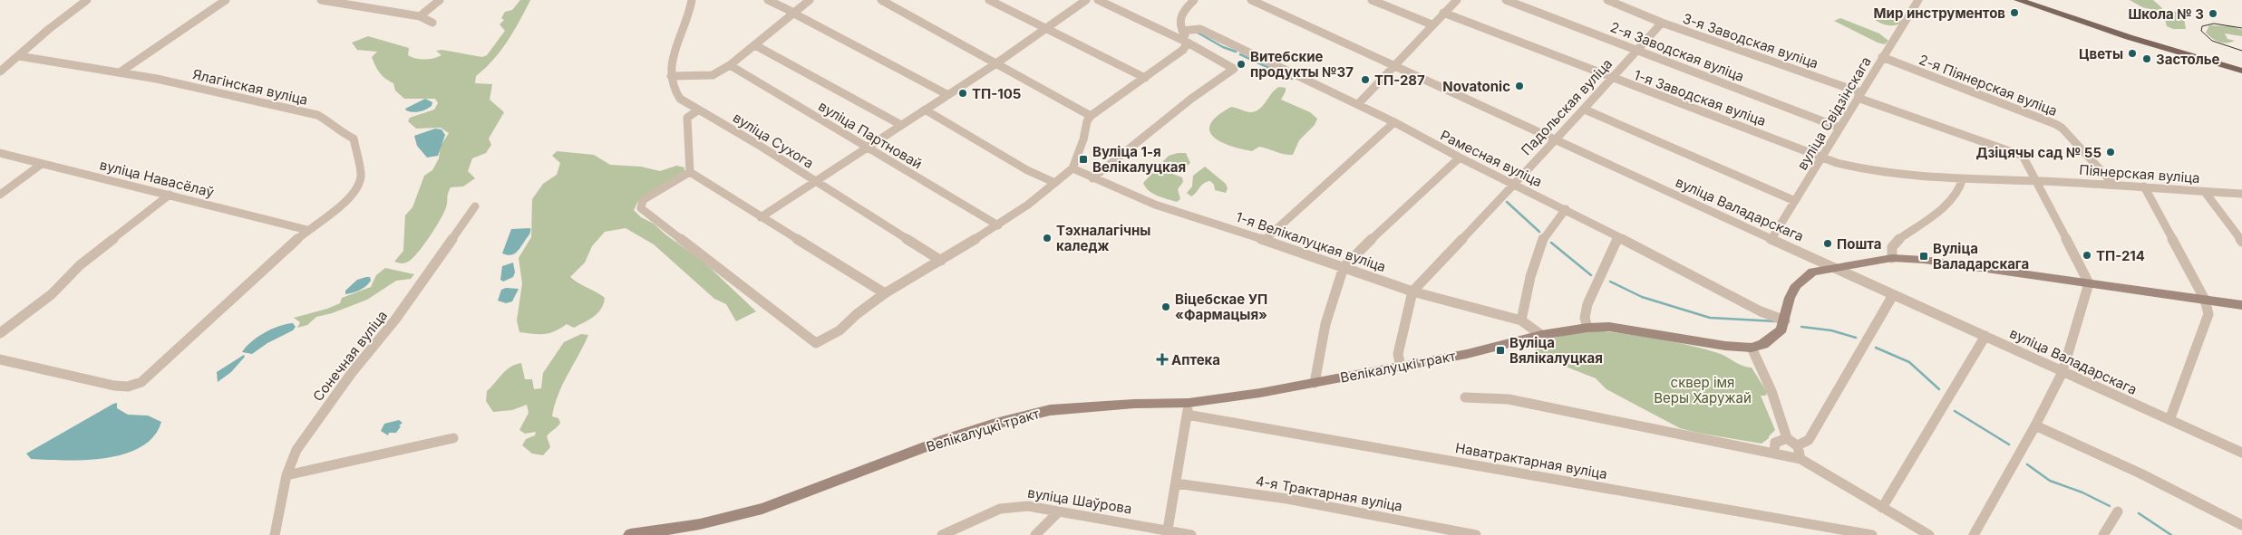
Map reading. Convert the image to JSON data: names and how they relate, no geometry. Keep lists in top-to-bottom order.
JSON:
{
  "streets": {
    "street": [
      "3-я Заводская вуліца",
      "2-я Заводская вуліца",
      "2-я Піянерская вуліца",
      "Ялагінская вуліца",
      "1-я Заводская вуліца",
      "Падольская вуліца",
      "вуліца Свідзінскага",
      "вуліца Партновай",
      "вуліца Сухога",
      "Рамесная вуліца",
      "Піянерская вуліца",
      "вуліца Навасёлаў",
      "вуліца Валадарскага",
      "1-я Велікалуцкая вуліца",
      "Сонечная вуліца",
      "Велікалуцкі тракт",
      "Наватрактарная вуліца",
      "4-я Трактарная вуліца",
      "вуліца Шаўрова"
    ]
  },
  "crossings": [
    ["3-я Заводская вуліца", "Падольская вуліца"],
    ["3-я Заводская вуліца", "вуліца Свідзінскага"],
    ["3-я Заводская вуліца", "Піянерская вуліца"],
    ["3-я Заводская вуліца", "Велікалуцкі тракт"],
    ["2-я Заводская вуліца", "Падольская вуліца"],
    ["2-я Заводская вуліца", "вуліца Свідзінскага"],
    ["2-я Піянерская вуліца", "вуліца Свідзінскага"],
    ["2-я Піянерская вуліца", "Піянерская вуліца"],
    ["Ялагінская вуліца", "вуліца Навасёлаў"],
    ["1-я Заводская вуліца", "Падольская вуліца"],
    ["1-я Заводская вуліца", "вуліца Свідзінскага"],
    ["1-я Заводская вуліца", "Піянерская вуліца"],
    ["Падольская вуліца", "Рамесная вуліца"],
    ["Падольская вуліца", "вуліца Валадарскага"],
    ["Падольская вуліца", "1-я Велікалуцкая вуліца"],
    ["вуліца Свідзінскага", "Піянерская вуліца"],
    ["вуліца Свідзінскага", "вуліца Валадарскага"],
    ["Рамесная вуліца", "Велікалуцкі тракт"],
    ["вуліца Валадарскага", "Велікалуцкі тракт"],
    ["1-я Велікалуцкая вуліца", "Велікалуцкі тракт"],
    ["Велікалуцкі тракт", "Наватрактарная вуліца"]
  ],
  "parks": ["сквер імя Веры Харужай"],
  "places": {
    "other": [
      "Мир инструментов",
      "Школа № 3",
      "Цветы",
      "Застолье",
      "Витебские продукты №37",
      "ТП-287",
      "Novatonic",
      "ТП-105",
      "Дзіцячы сад № 55",
      "Тэхналагічны каледж",
      "Пошта",
      "ТП-214",
      "Віцебскае УП «Фармацыя»"
    ],
    "transit": ["Вуліца 1-я Велікалуцкая", "Вуліца Валадарскага", "Вуліца Вялікалуцкая"],
    "health": ["Аптека"]
  }
}
